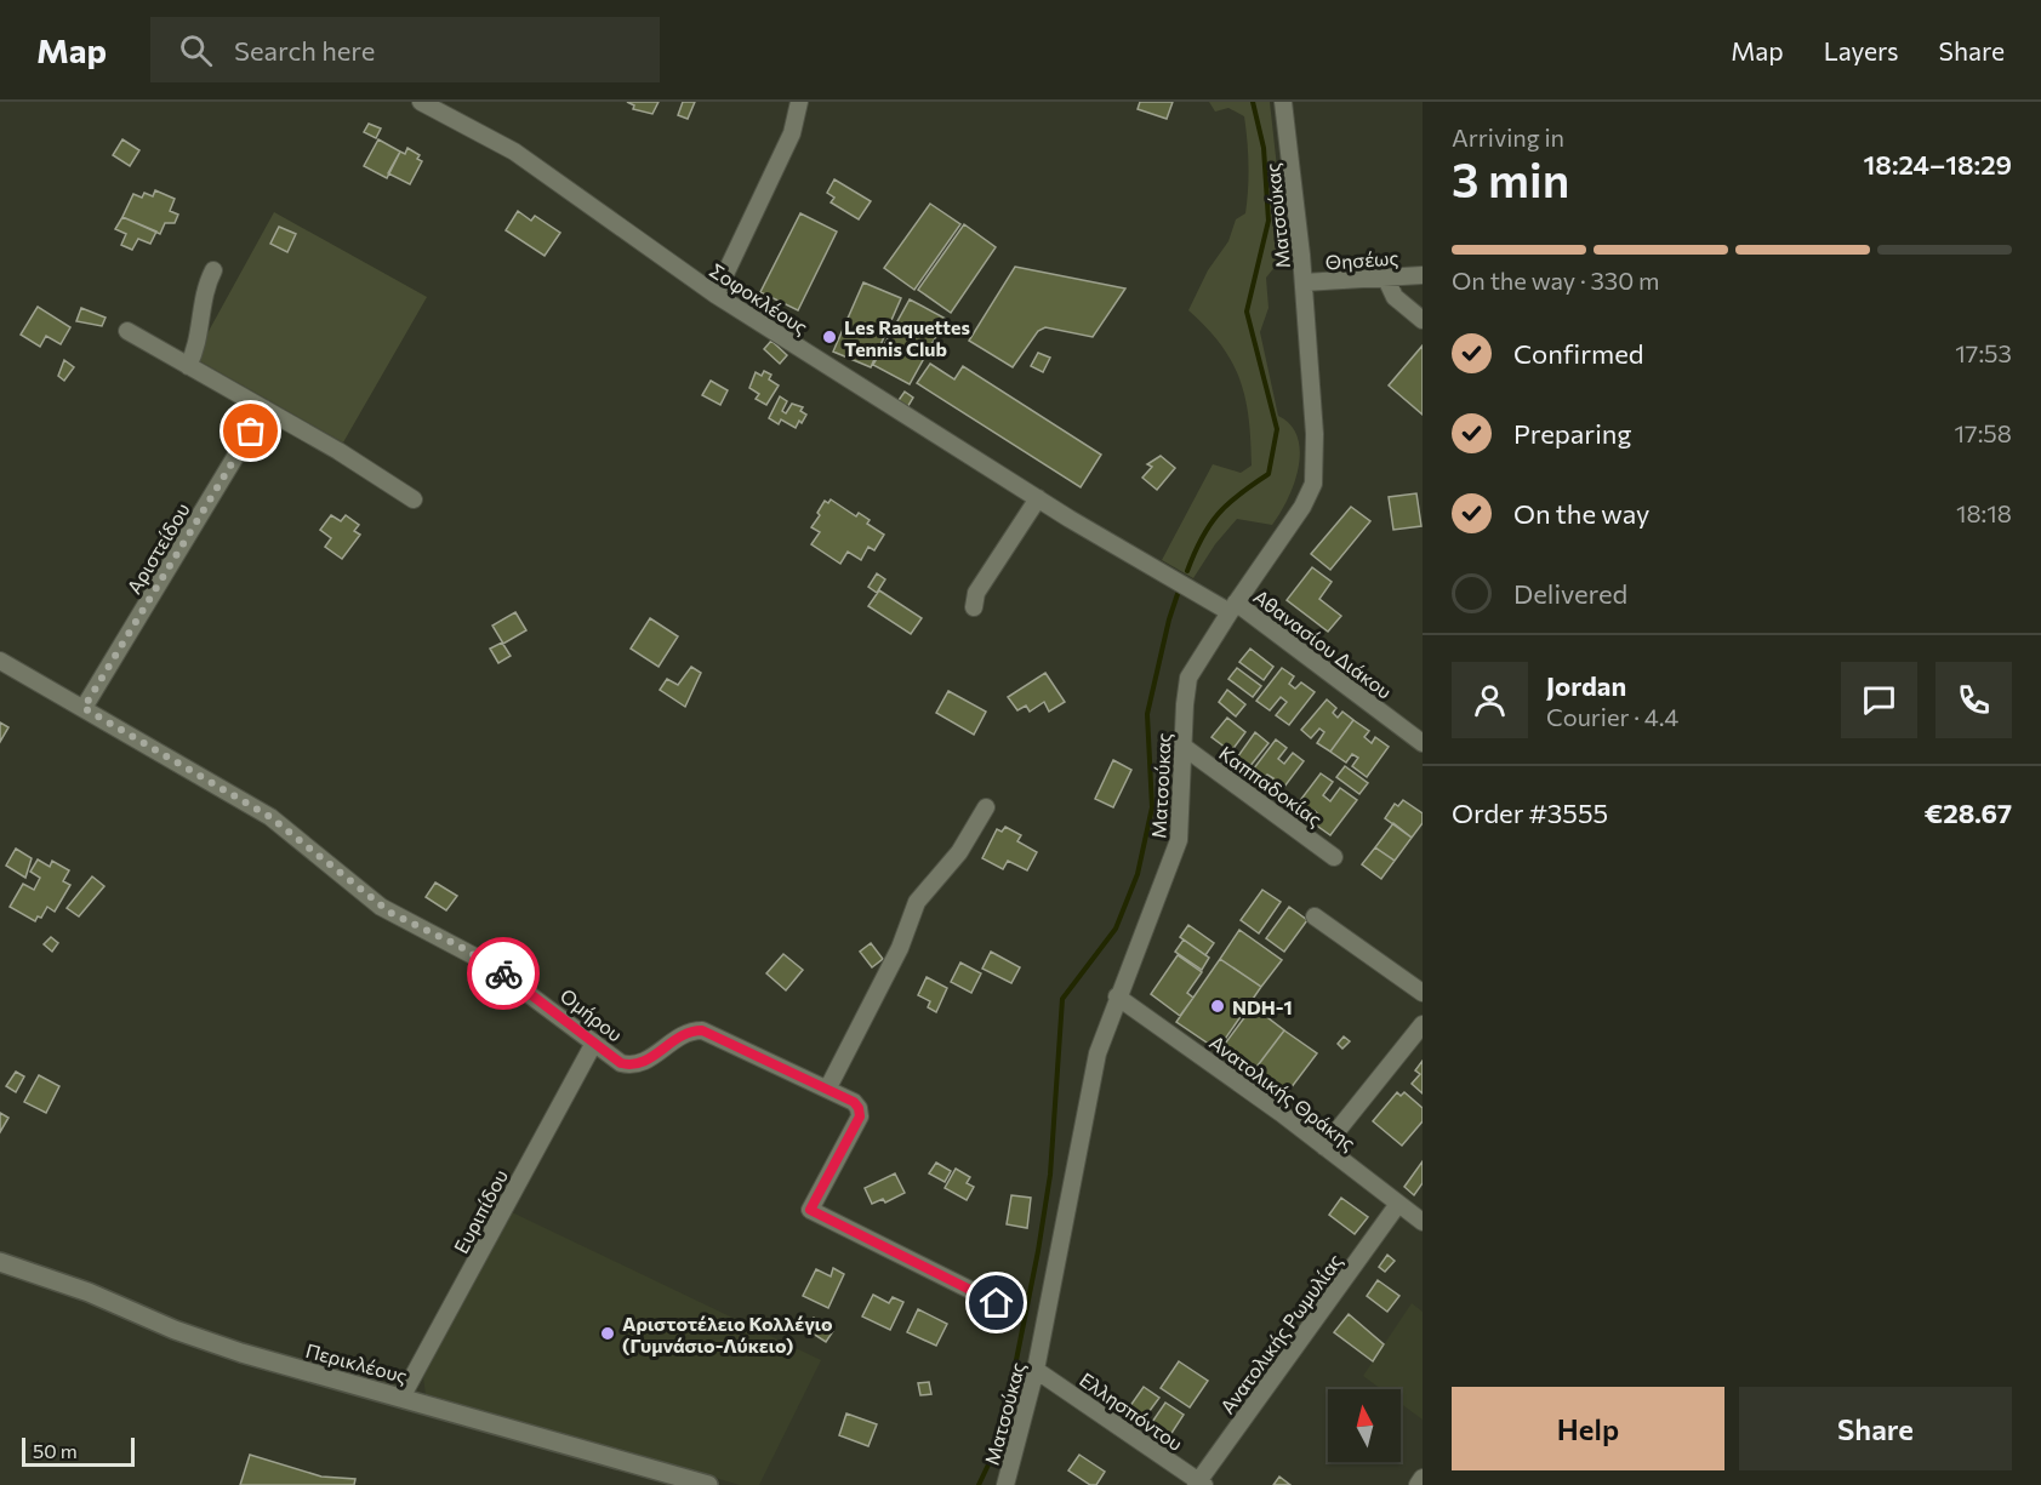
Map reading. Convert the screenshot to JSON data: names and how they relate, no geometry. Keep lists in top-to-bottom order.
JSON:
{
  "streets": {
    "street": [
      "Ματσούκας",
      "Θησέως",
      "Σοφοκλέους",
      "Αριστείδου",
      "Αθανασίου Διάκου",
      "Καππαδοκίας",
      "Ομήρου",
      "Ανατολικής Θράκης",
      "Ευριπίδου",
      "Ανατολικής Ρωμυλίας",
      "Περικλέους",
      "Ελλησπόντου"
    ]
  },
  "crossings": [
    ["Ματσούκας", "Θησέως"],
    ["Ματσούκας", "Σοφοκλέους"],
    ["Ματσούκας", "Αθανασίου Διάκου"],
    ["Ματσούκας", "Καππαδοκίας"],
    ["Ματσούκας", "Ανατολικής Θράκης"],
    ["Ματσούκας", "Ελλησπόντου"],
    ["Σοφοκλέους", "Αθανασίου Διάκου"],
    ["Αριστείδου", "Ομήρου"],
    ["Ομήρου", "Ευριπίδου"],
    ["Ανατολικής Θράκης", "Ανατολικής Ρωμυλίας"],
    ["Ευριπίδου", "Περικλέους"],
    ["Ανατολικής Ρωμυλίας", "Ελλησπόντου"]
  ],
  "places": ["Les Raquettes Tennis Club", "NDH-1", "Αριστοτέλειο Κολλέγιο (Γυμνάσιο-Λύκειο)"],
  "scale_bar": "50 m",
  "north": "top",
  "page": {
    "header": "Map",
    "search": "Search here",
    "nav": ["Map", "Layers", "Share"],
    "heading": ["3 min", "Arriving in", "18:24–18:29"],
    "panel": [
      "Jordan",
      "Courier · 4.4",
      "Order #3555",
      "€28.67"
    ],
    "bar": "On the way · 330 m",
    "list": [
      ["Confirmed", "17:53"],
      ["Preparing", "17:58"],
      ["On the way", "18:18"],
      "Delivered"
    ],
    "buttons": ["Help", "Share"],
    "scale": "50 m"
  }
}
